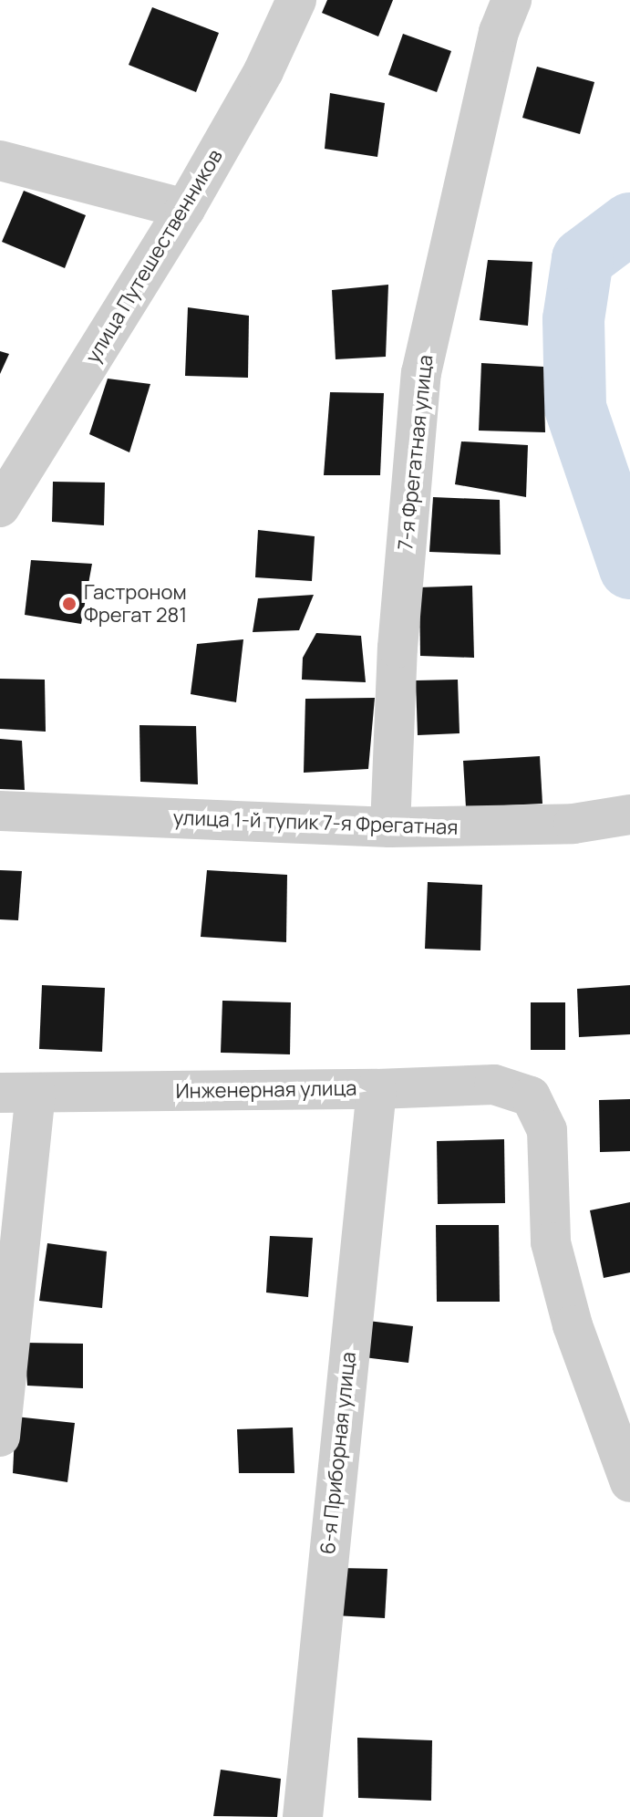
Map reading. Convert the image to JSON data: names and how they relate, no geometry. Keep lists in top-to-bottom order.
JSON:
{
  "streets": {
    "street": [
      "улица Путешественников",
      "7-я Фрегатная улица",
      "улица 1-й тупик 7-я Фрегатная",
      "Инженерная улица",
      "6-я Приборная улица"
    ]
  },
  "crossings": [
    ["7-я Фрегатная улица", "улица 1-й тупик 7-я Фрегатная"],
    ["Инженерная улица", "6-я Приборная улица"]
  ],
  "places": ["Гастроном Фрегат 281"]
}
